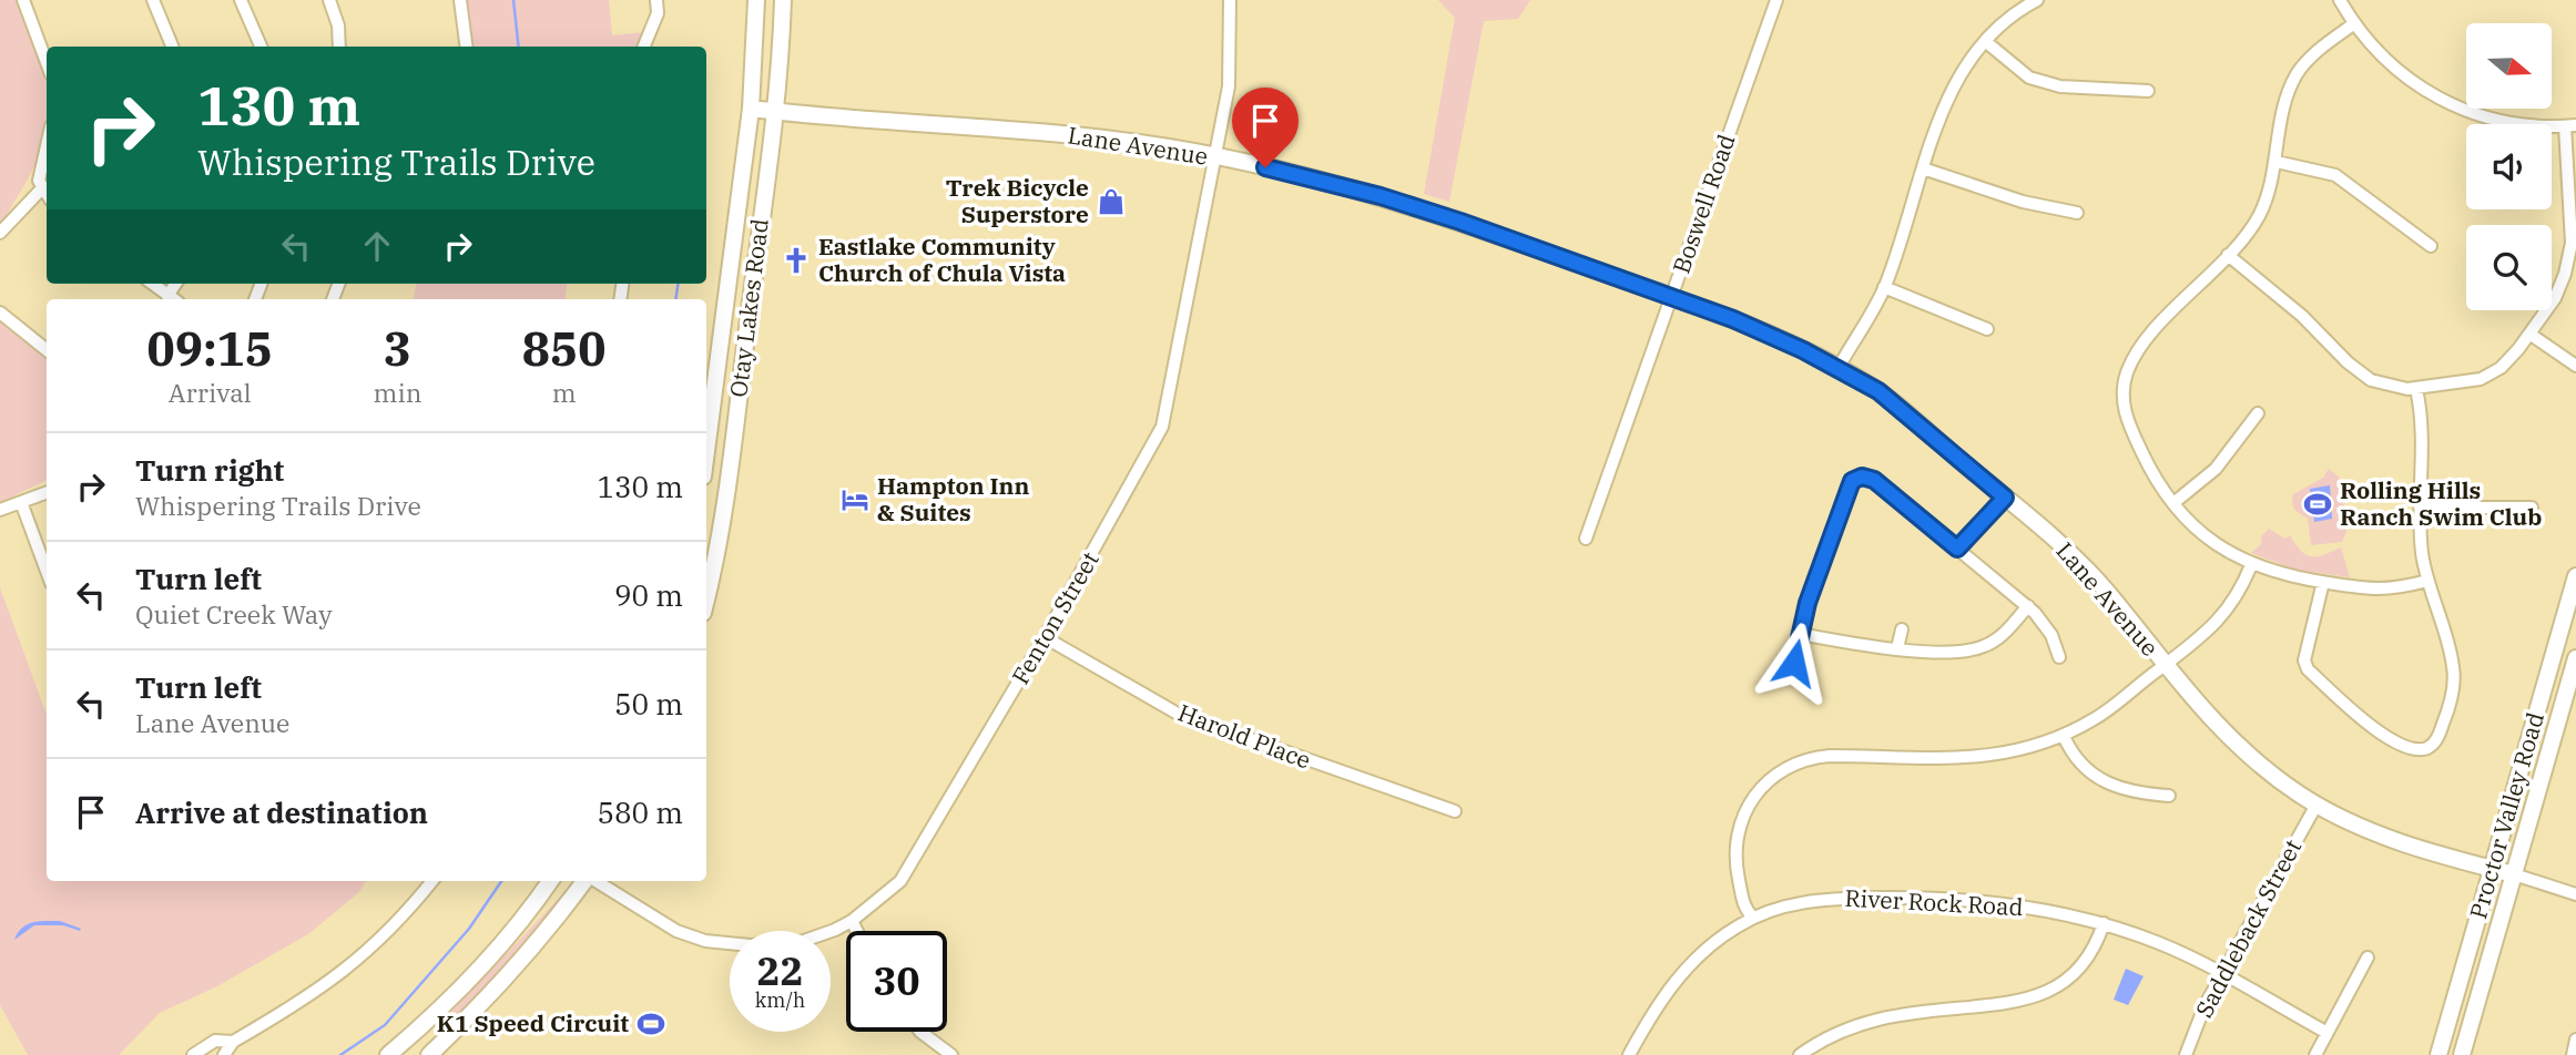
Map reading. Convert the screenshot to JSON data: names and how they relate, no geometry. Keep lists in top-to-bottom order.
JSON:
{
  "streets": {
    "main road": ["Lane Avenue", "Otay Lakes Road", "Proctor Valley Road"],
    "street": [
      "Boswell Road",
      "Fenton Street",
      "Harold Place",
      "River Rock Road",
      "Saddleback Street"
    ]
  },
  "crossings": [
    ["Lane Avenue", "Boswell Road"],
    ["Lane Avenue", "Otay Lakes Road"],
    ["Lane Avenue", "Fenton Street"],
    ["Lane Avenue", "Proctor Valley Road"],
    ["Lane Avenue", "Saddleback Street"],
    ["Fenton Street", "Harold Place"],
    ["River Rock Road", "Saddleback Street"]
  ],
  "places": {
    "shop": ["Trek Bicycle Superstore"],
    "church": ["Eastlake Community Church of Chula Vista"],
    "hotel": ["Hampton Inn & Suites"],
    "sports": ["Rolling Hills Ranch Swim Club", "K1 Speed Circuit"]
  },
  "north": "right",
  "page": {
    "turn": ["130 m", "Whispering Trails Drive"],
    "eta": [
      "09:15",
      "Arrival",
      "3",
      "min",
      "850",
      "m"
    ],
    "list": [
      {
        "name": "Turn right",
        "note": "Whispering Trails Drive",
        "value": "130 m"
      },
      {
        "name": "Turn left",
        "note": "Quiet Creek Way",
        "value": "90 m"
      },
      {
        "name": "Turn left",
        "note": "Lane Avenue",
        "value": "50 m"
      },
      {
        "name": "Arrive at destination",
        "value": "580 m"
      }
    ],
    "speed": "22 km/h",
    "limit": "30"
  }
}
